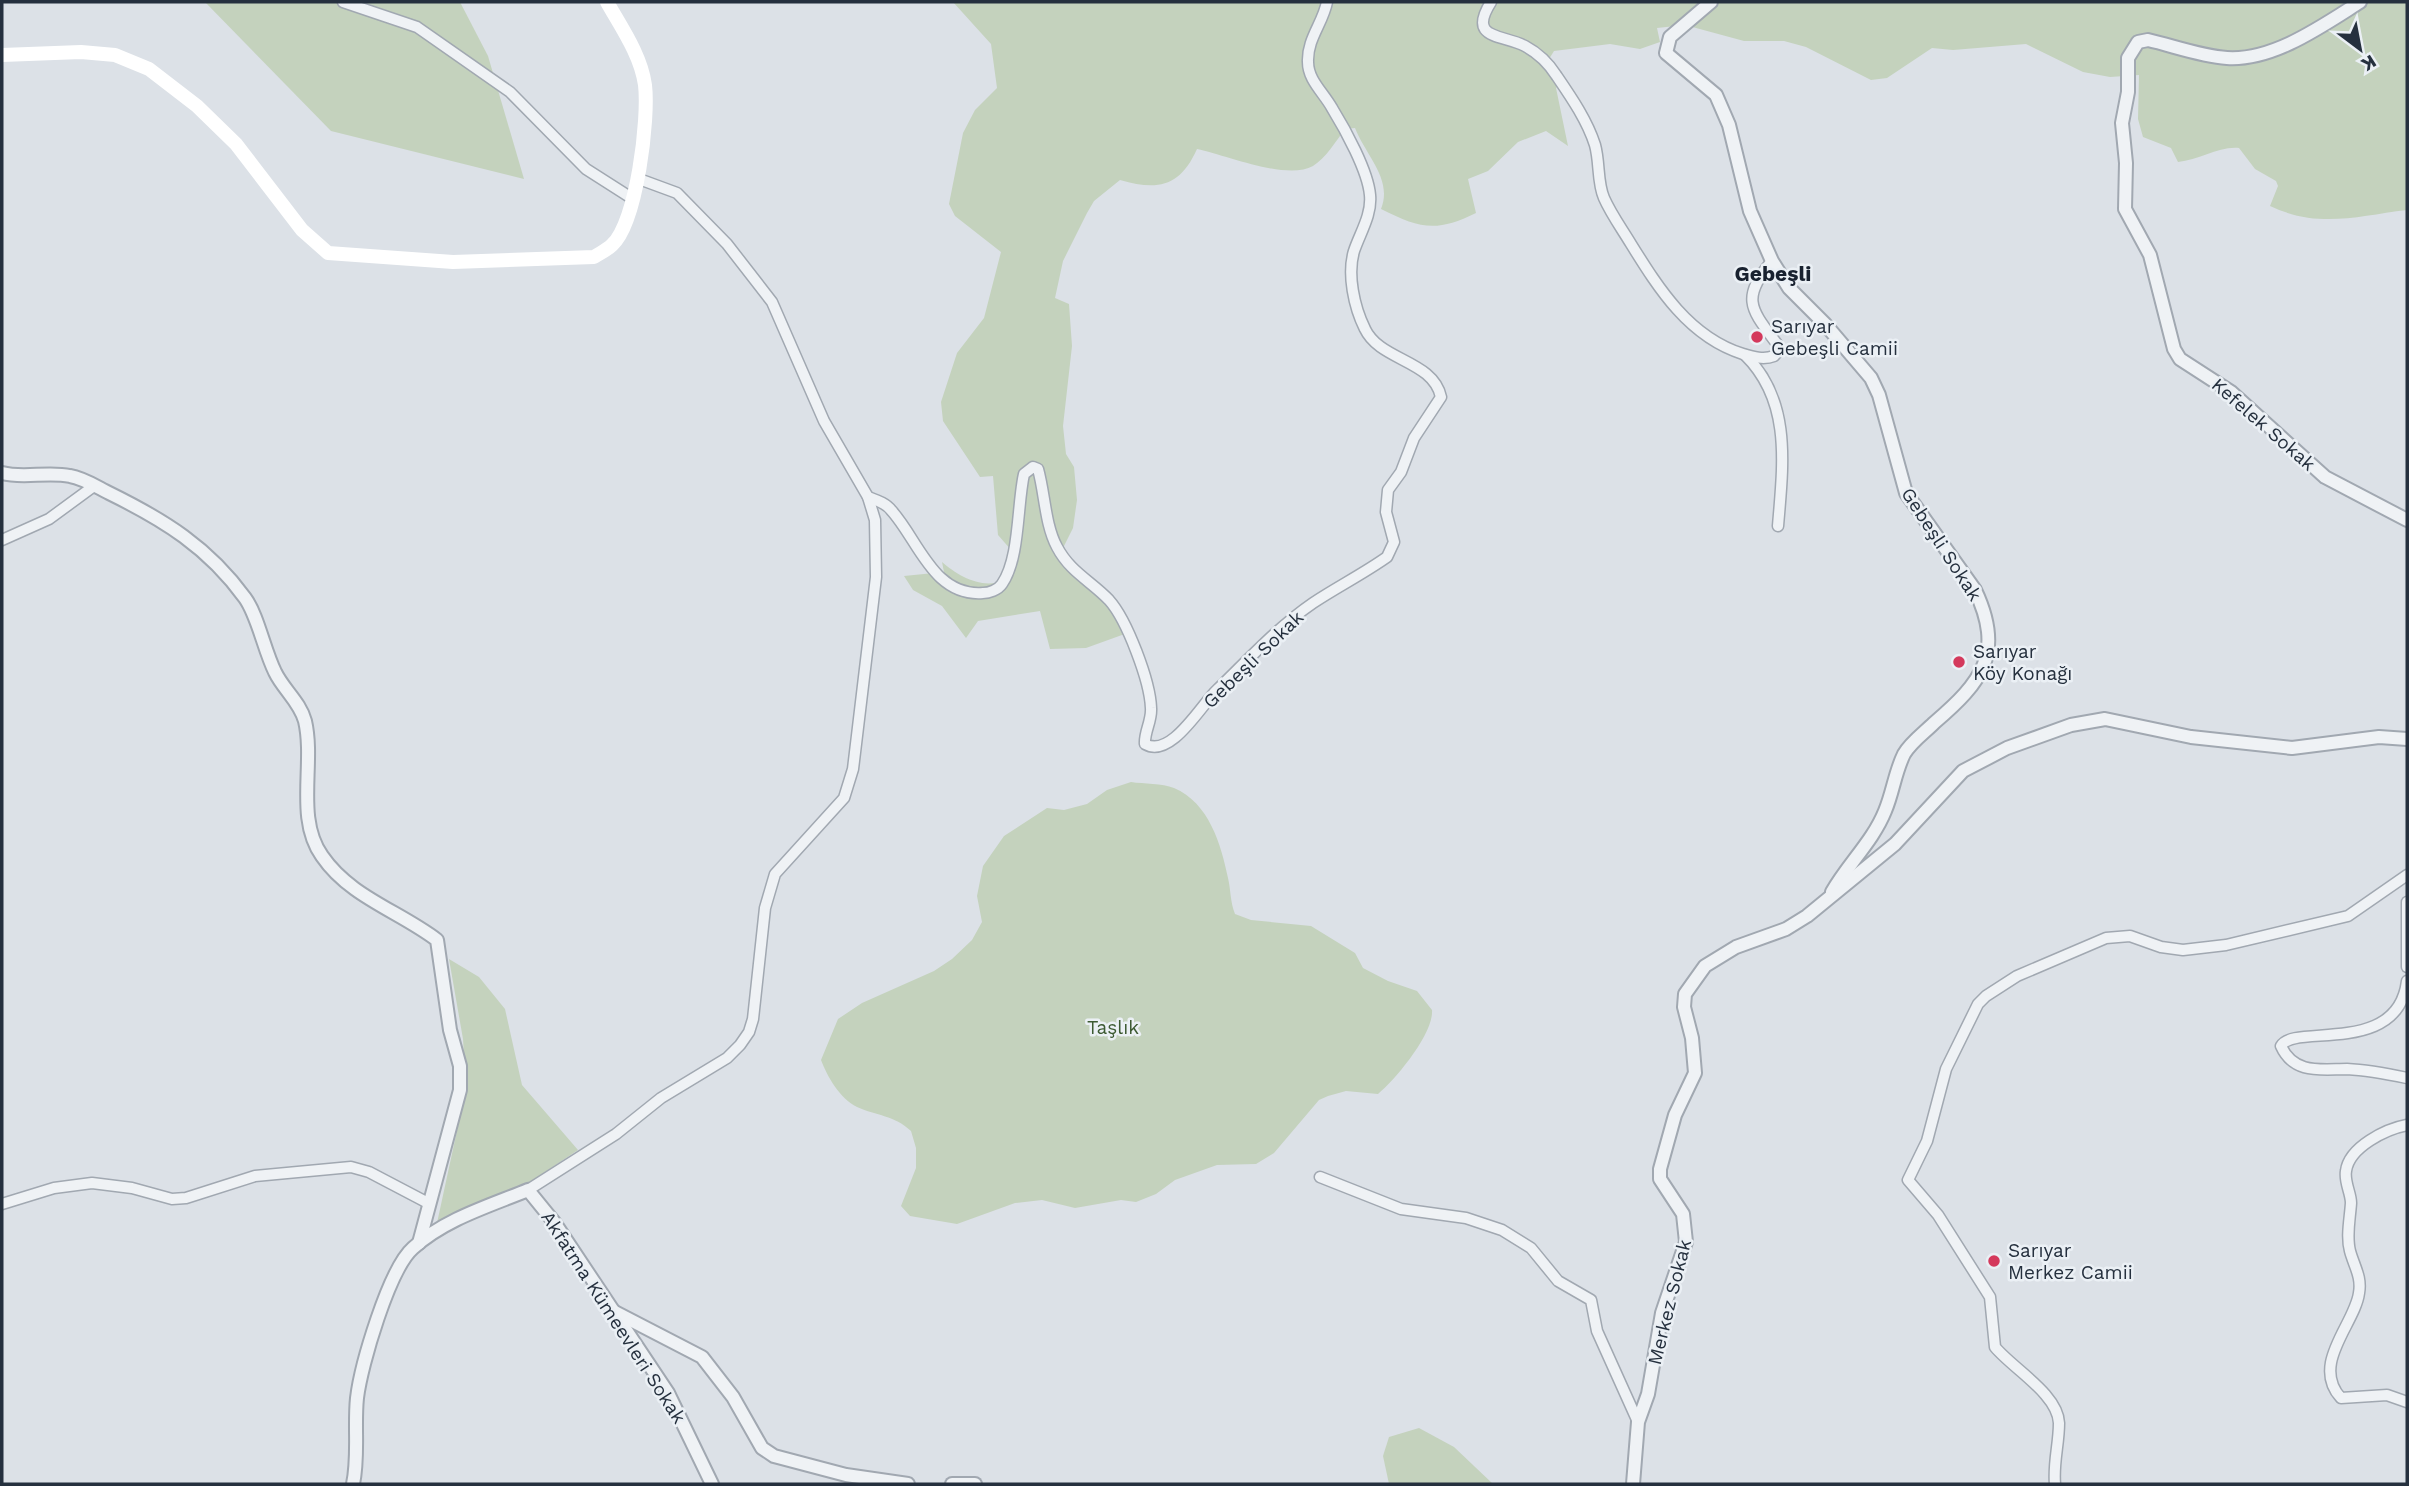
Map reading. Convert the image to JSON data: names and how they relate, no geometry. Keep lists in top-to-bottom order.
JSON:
{
  "streets": {
    "street": [
      "Kefelek Sokak",
      "Gebeşli Sokak",
      "Merkez Sokak",
      "Akfatma Kümeevleri Sokak"
    ]
  },
  "crossings": [
    ["Gebeşli Sokak", "Merkez Sokak"],
    ["Gebeşli Sokak", "Akfatma Kümeevleri Sokak"]
  ],
  "districts": ["Gebeşli"],
  "parks": ["Taşlık"],
  "places": ["Sarıyar Gebeşli Camii", "Sarıyar Köy Konağı", "Sarıyar Merkez Camii"],
  "north": "bottom right"
}
